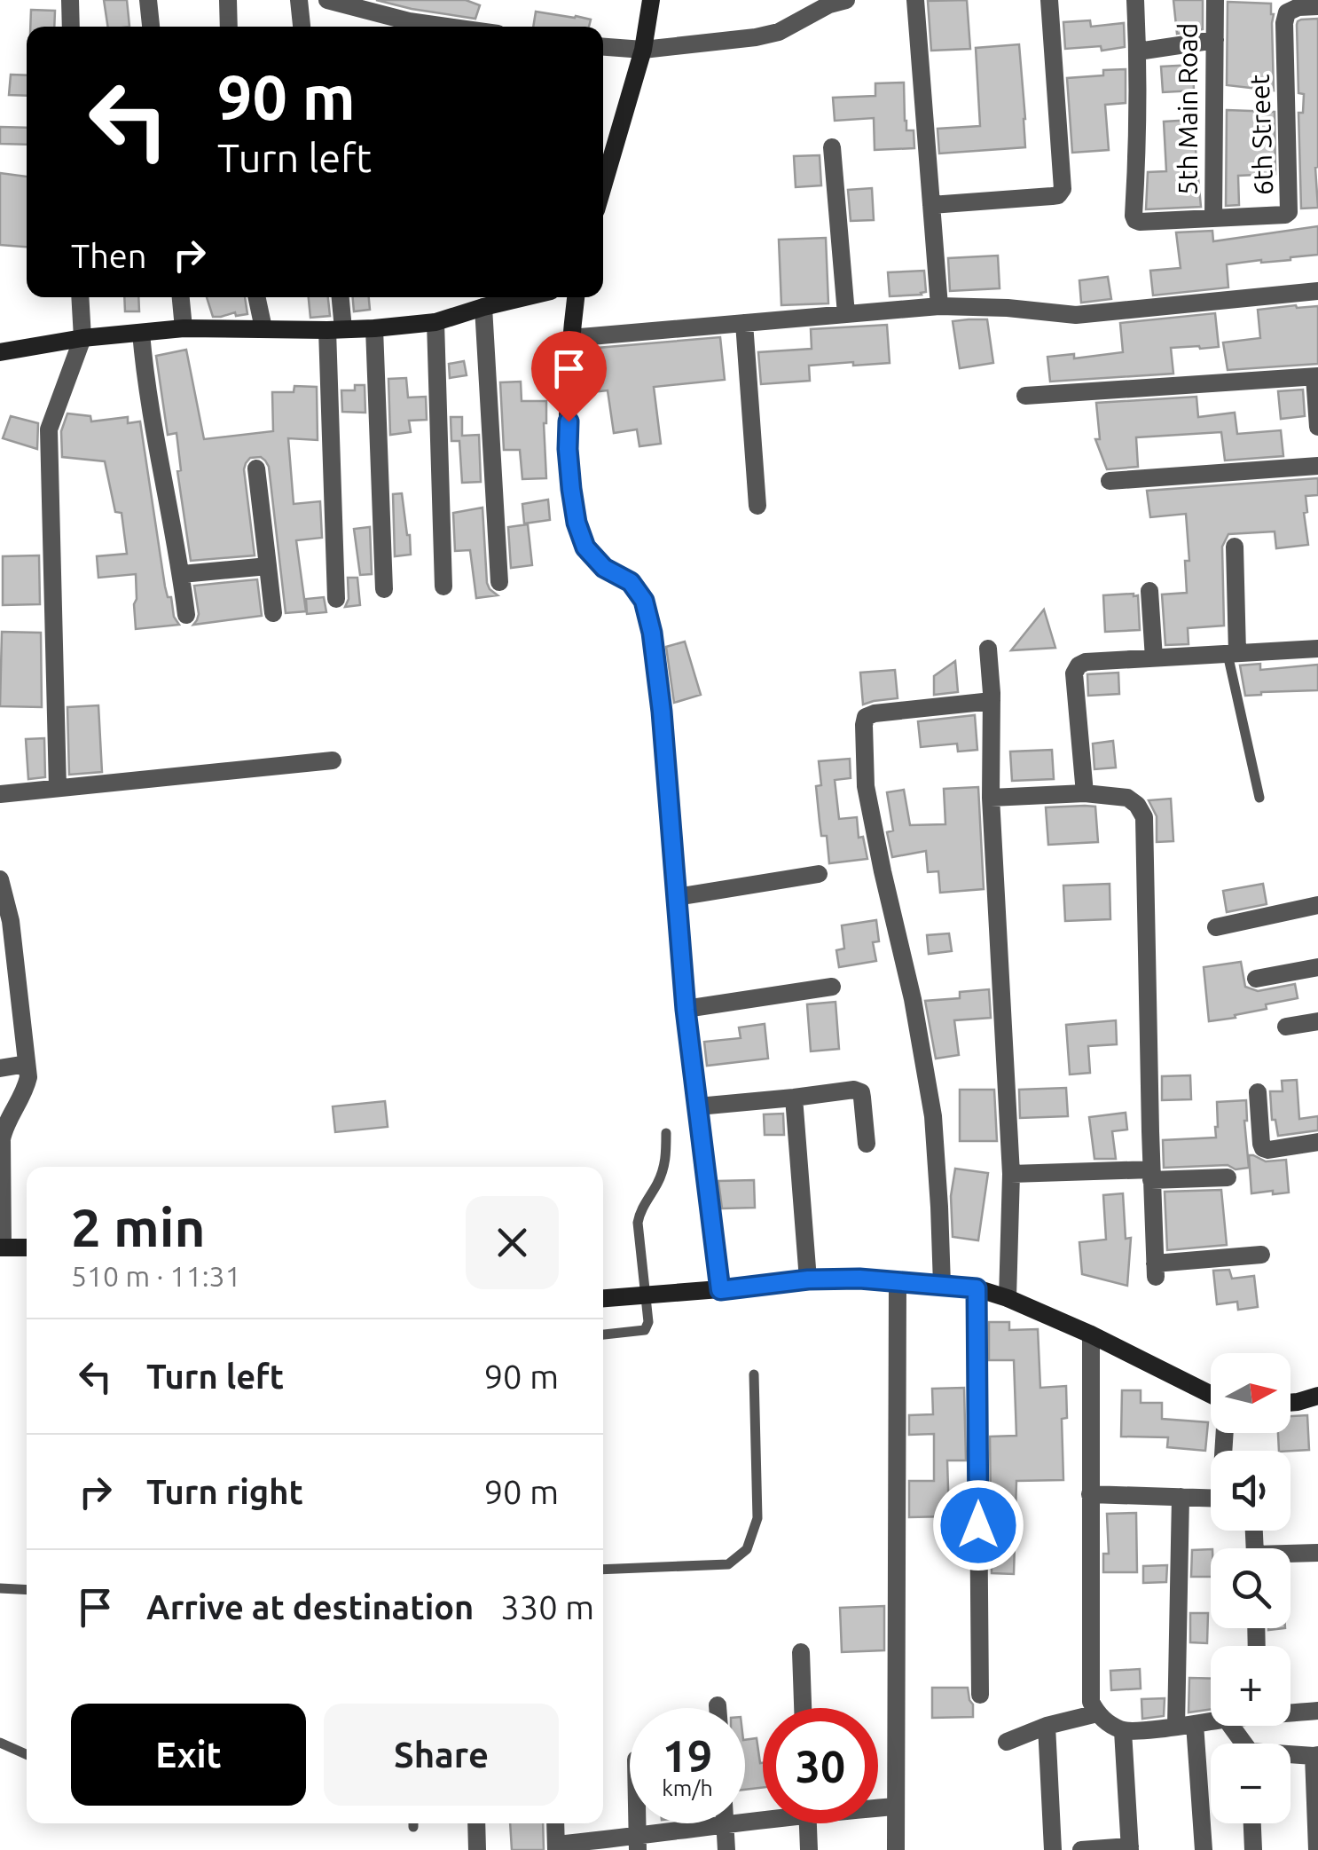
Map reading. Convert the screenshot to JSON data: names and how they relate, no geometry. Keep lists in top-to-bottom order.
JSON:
{
  "streets": {
    "street": ["5th Main Road", "6th Street"]
  },
  "crossings": [
    ["5th Main Road", "6th Street"]
  ],
  "north": "right",
  "page": {
    "turn": ["90 m", "Turn left"],
    "then": "Then",
    "heading": ["2 min", "510 m · 11:31"],
    "list": [
      {
        "name": "Turn left",
        "value": "90 m"
      },
      {
        "name": "Turn right",
        "value": "90 m"
      },
      {
        "name": "Arrive at destination",
        "value": "330 m"
      }
    ],
    "map_buttons": ["+", "−"],
    "buttons": ["Exit", "Share"],
    "speed": "19 km/h",
    "limit": "30"
  }
}
